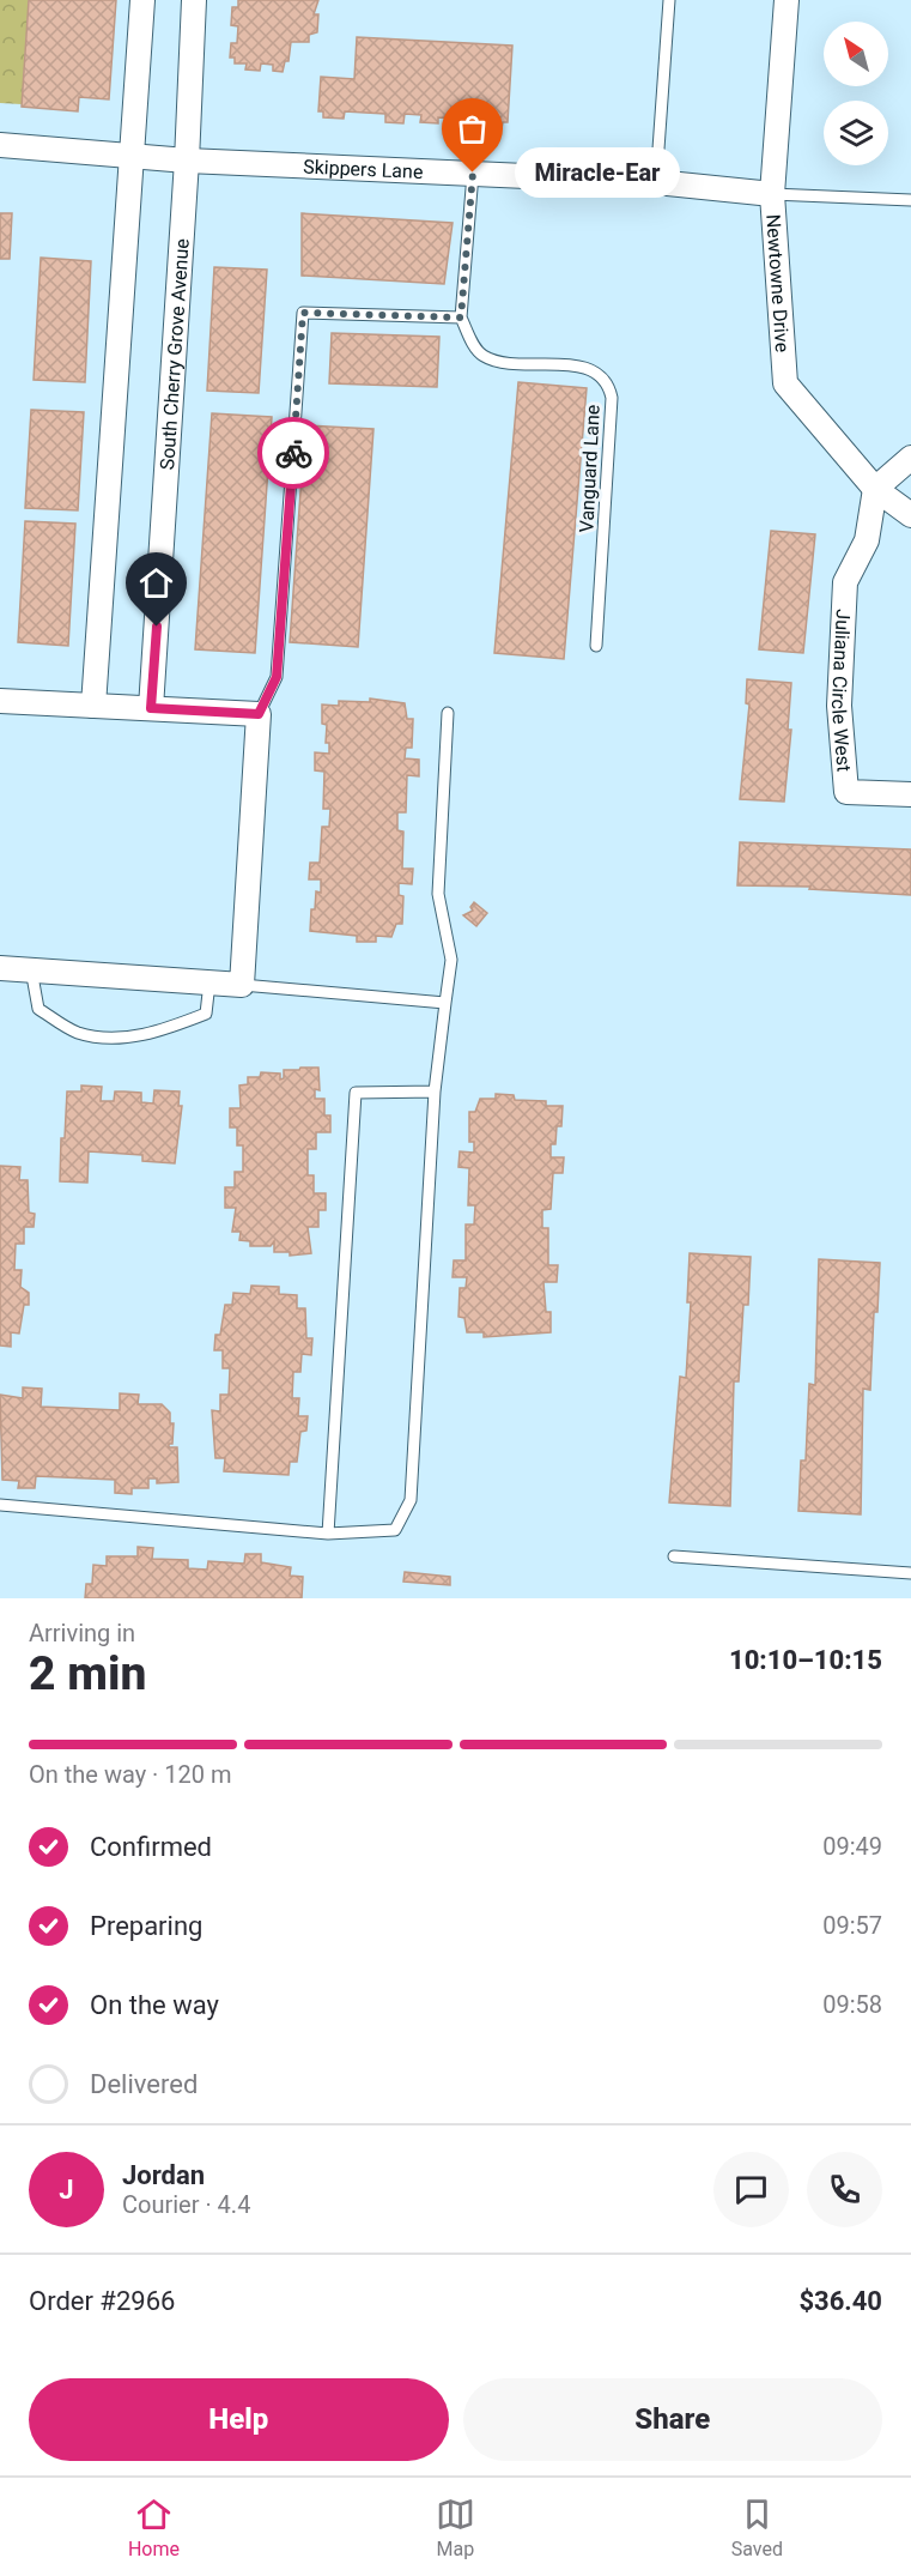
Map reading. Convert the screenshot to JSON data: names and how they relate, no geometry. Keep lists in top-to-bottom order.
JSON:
{
  "streets": {
    "street": [
      "Skippers Lane",
      "Newtowne Drive",
      "South Cherry Grove Avenue",
      "Juliana Circle West"
    ],
    "lane": ["Vanguard Lane"]
  },
  "crossings": [
    ["Skippers Lane", "Newtowne Drive"],
    ["Skippers Lane", "South Cherry Grove Avenue"],
    ["Newtowne Drive", "Juliana Circle West"]
  ],
  "places": ["Miracle-Ear"],
  "north": "top left",
  "page": {
    "bubble": "Miracle-Ear",
    "heading": ["2 min", "Arriving in", "10:10–10:15"],
    "panel": [
      "Jordan",
      "Courier · 4.4",
      "Order #2966",
      "$36.40"
    ],
    "bar": "On the way · 120 m",
    "list": [
      ["Confirmed", "09:49"],
      ["Preparing", "09:57"],
      ["On the way", "09:58"],
      "Delivered"
    ],
    "round": "J",
    "buttons": ["Help", "Share"],
    "tabs": ["Home", "Map", "Saved"]
  }
}
